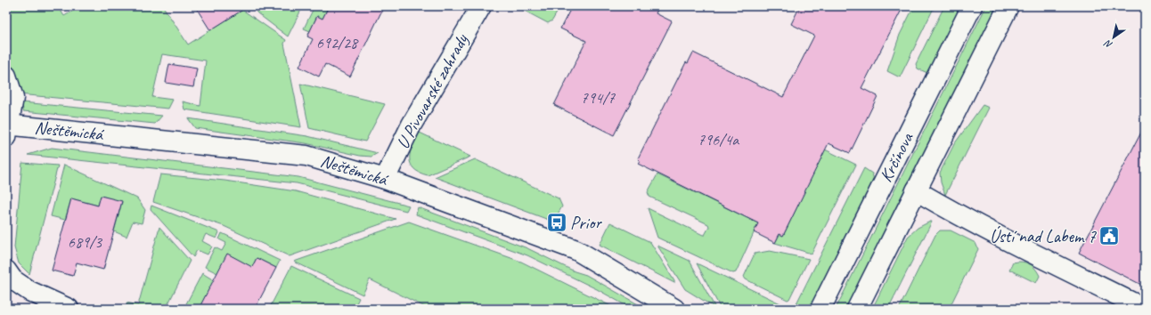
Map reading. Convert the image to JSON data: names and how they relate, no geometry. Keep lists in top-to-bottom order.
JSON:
{
  "streets": {
    "street": ["U Pivovarské zahrady", "Neštěmická", "Krčínova"]
  },
  "crossings": [
    ["U Pivovarské zahrady", "Neštěmická"]
  ],
  "places": {
    "bus stop": ["Prior"],
    "public building": ["Ústí nad Labem 7"]
  },
  "house_numbers": [
    "692/28",
    "794/7",
    "796/4a",
    "689/3"
  ],
  "north": "bottom left"
}
